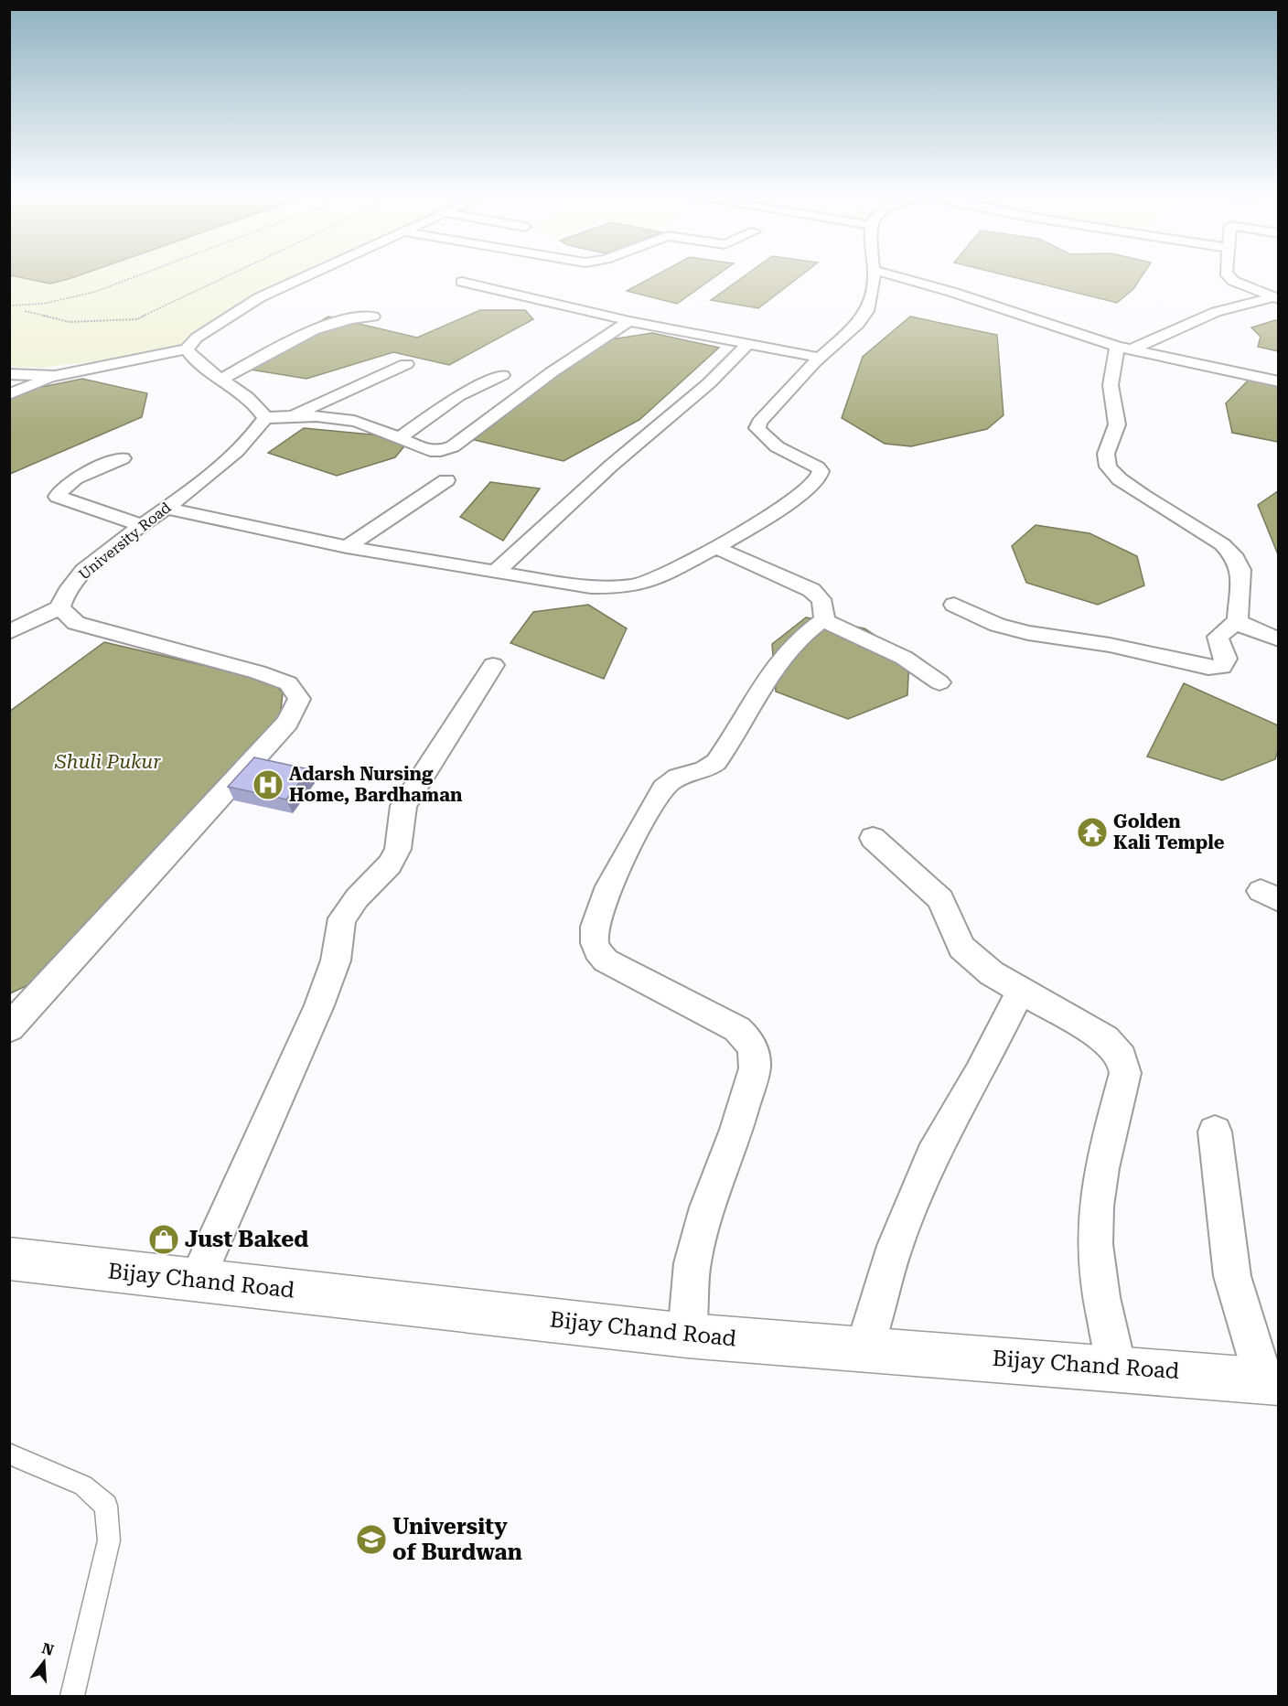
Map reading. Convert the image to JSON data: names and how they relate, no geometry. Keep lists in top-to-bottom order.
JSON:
{
  "streets": {
    "main road": ["Bijay Chand Road"],
    "street": ["University Road"]
  },
  "water": ["Shuli Pukur"],
  "places": {
    "hospital": ["Adarsh Nursing Home, Bardhaman"],
    "temple": ["Golden Kali Temple"],
    "shop": ["Just Baked"],
    "school or university": ["University of Burdwan"]
  },
  "north": "top"
}
